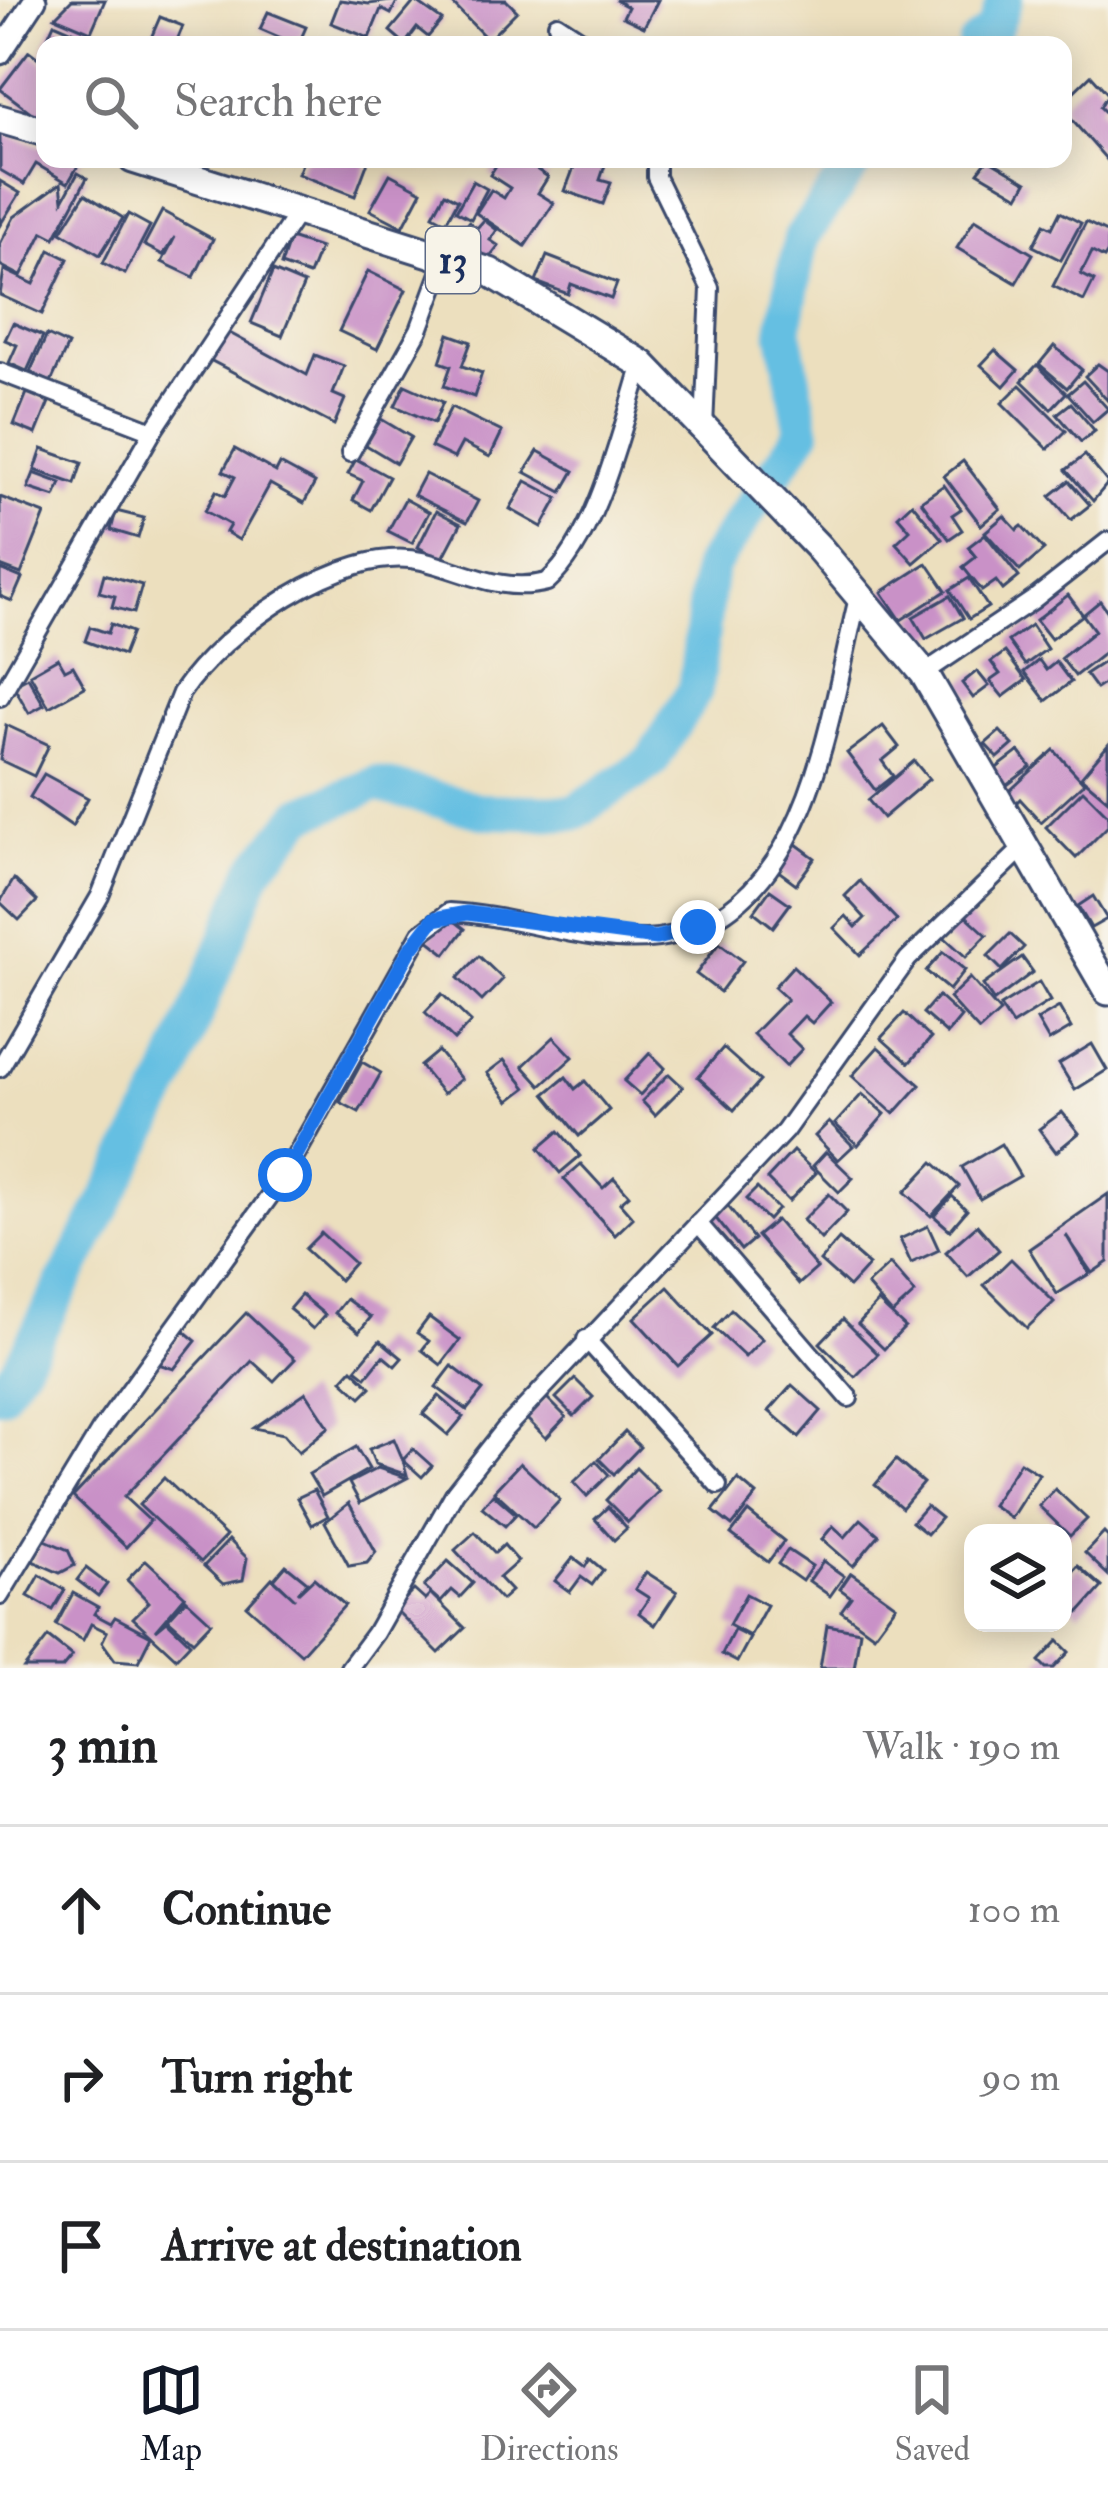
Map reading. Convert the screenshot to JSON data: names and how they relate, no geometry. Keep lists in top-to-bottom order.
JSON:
{
  "streets": {
    "highway": ["13"]
  },
  "page": {
    "search": "Search here",
    "heading": ["3 min", "Walk · 190 m"],
    "list": [
      ["Continue", "100 m"],
      ["Turn right", "90 m"],
      "Arrive at destination"
    ],
    "nav": ["Map", "Directions", "Saved"]
  }
}
